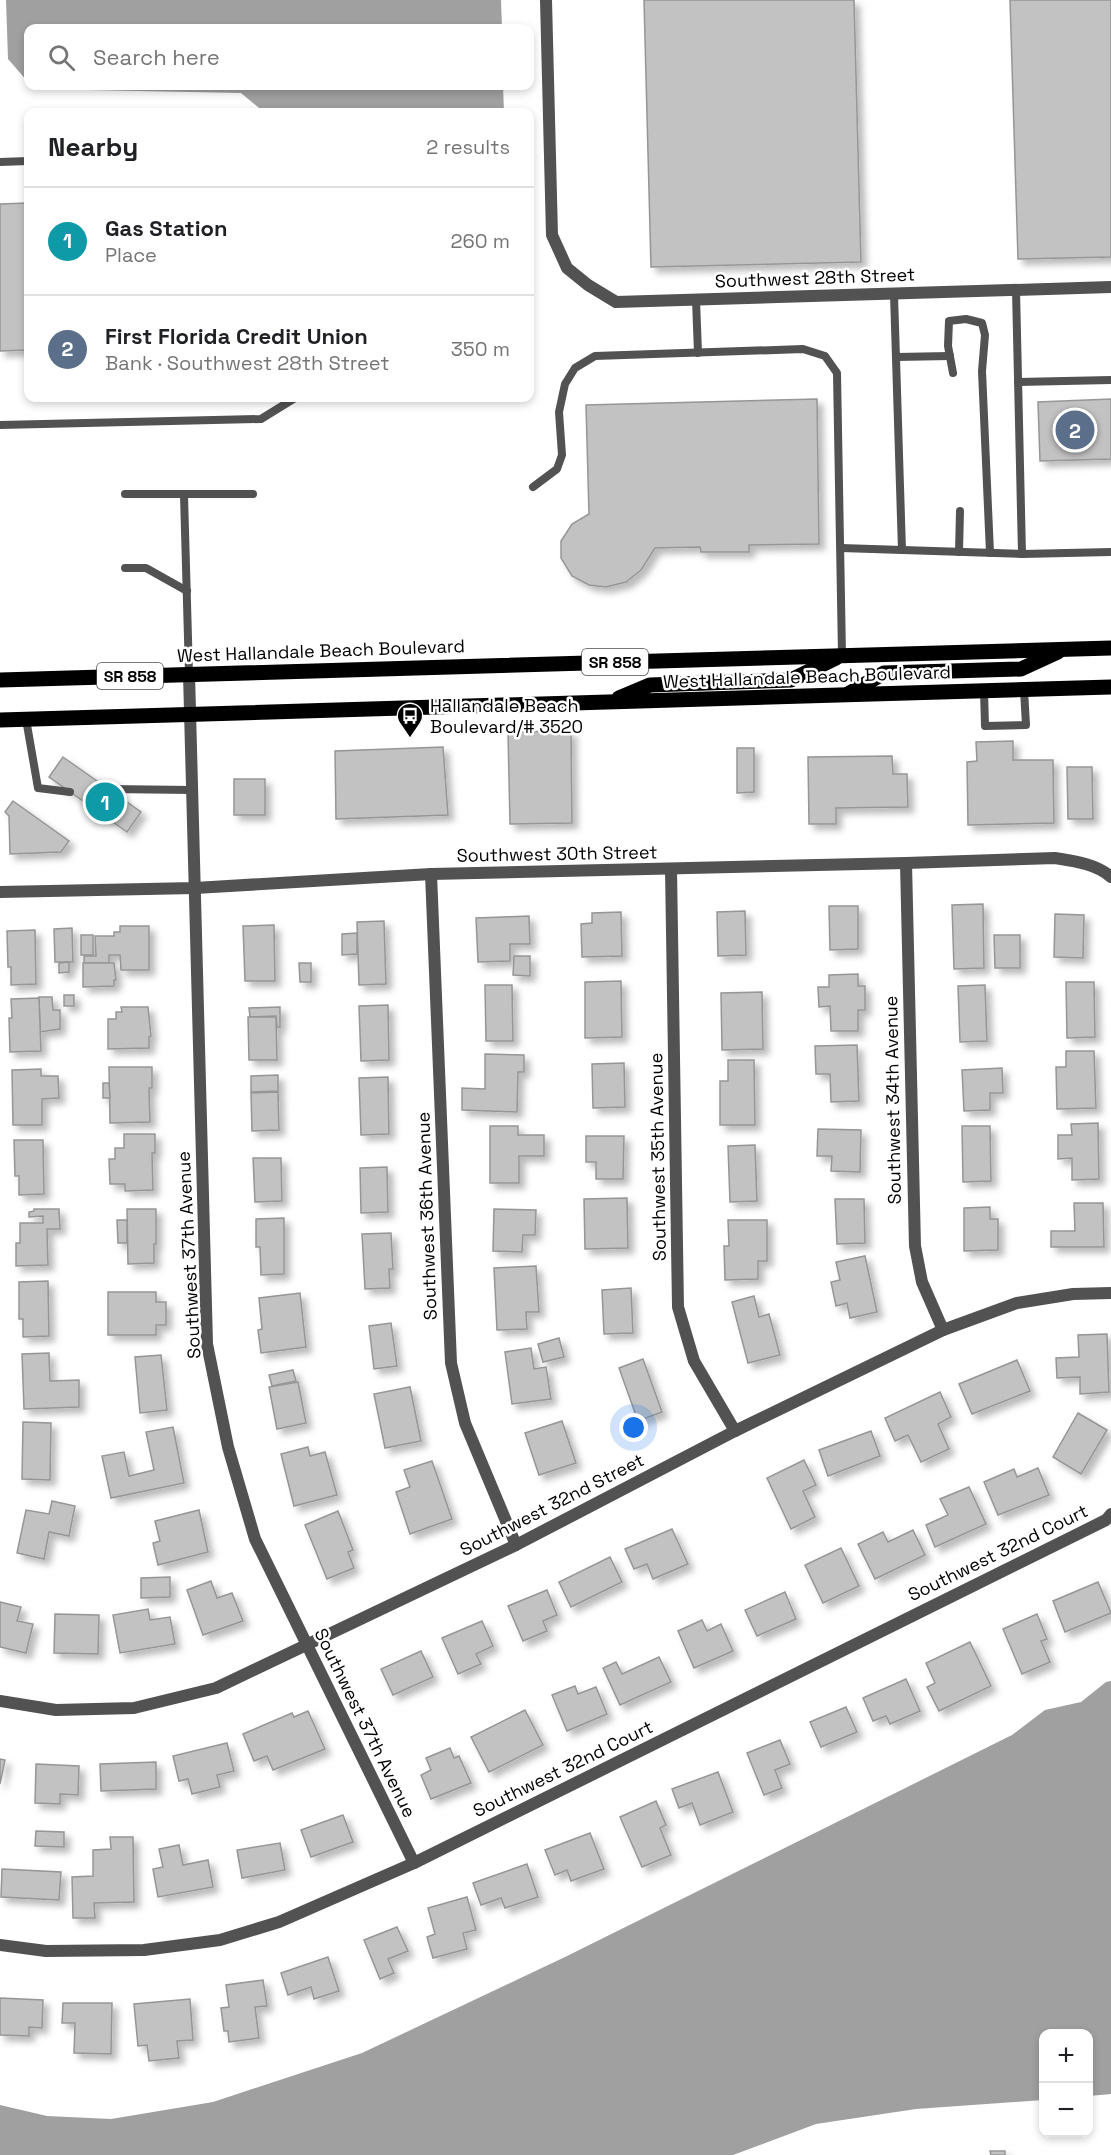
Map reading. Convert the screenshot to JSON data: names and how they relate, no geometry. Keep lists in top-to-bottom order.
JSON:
{
  "streets": {
    "main road": ["West Hallandale Beach Boulevard", "SR 858"],
    "street": [
      "Southwest 28th Street",
      "Southwest 30th Street",
      "Southwest 34th Avenue",
      "Southwest 35th Avenue",
      "Southwest 36th Avenue",
      "Southwest 37th Avenue",
      "Southwest 32nd Street",
      "Southwest 32nd Court"
    ]
  },
  "crossings": [
    ["West Hallandale Beach Boulevard", "Southwest 37th Avenue"],
    ["Southwest 30th Street", "Southwest 34th Avenue"],
    ["Southwest 30th Street", "Southwest 35th Avenue"],
    ["Southwest 30th Street", "Southwest 36th Avenue"],
    ["Southwest 30th Street", "Southwest 37th Avenue"],
    ["Southwest 34th Avenue", "Southwest 32nd Street"],
    ["Southwest 35th Avenue", "Southwest 32nd Street"],
    ["Southwest 36th Avenue", "Southwest 32nd Street"],
    ["Southwest 37th Avenue", "Southwest 32nd Street"],
    ["Southwest 37th Avenue", "Southwest 32nd Court"]
  ],
  "places": {
    "bus stop": ["Hallandale Beach Boulevard/# 3520"]
  },
  "page": {
    "search": "Search here",
    "heading": ["Nearby", "2 results"],
    "list": [
      {
        "mark": "1",
        "name": "Gas Station",
        "note": "Place",
        "value": "260 m"
      },
      {
        "mark": "2",
        "name": "First Florida Credit Union",
        "note": "Bank · Southwest 28th Street",
        "value": "350 m"
      }
    ],
    "pins": ["2", "1"],
    "map_buttons": ["+", "−"]
  }
}
